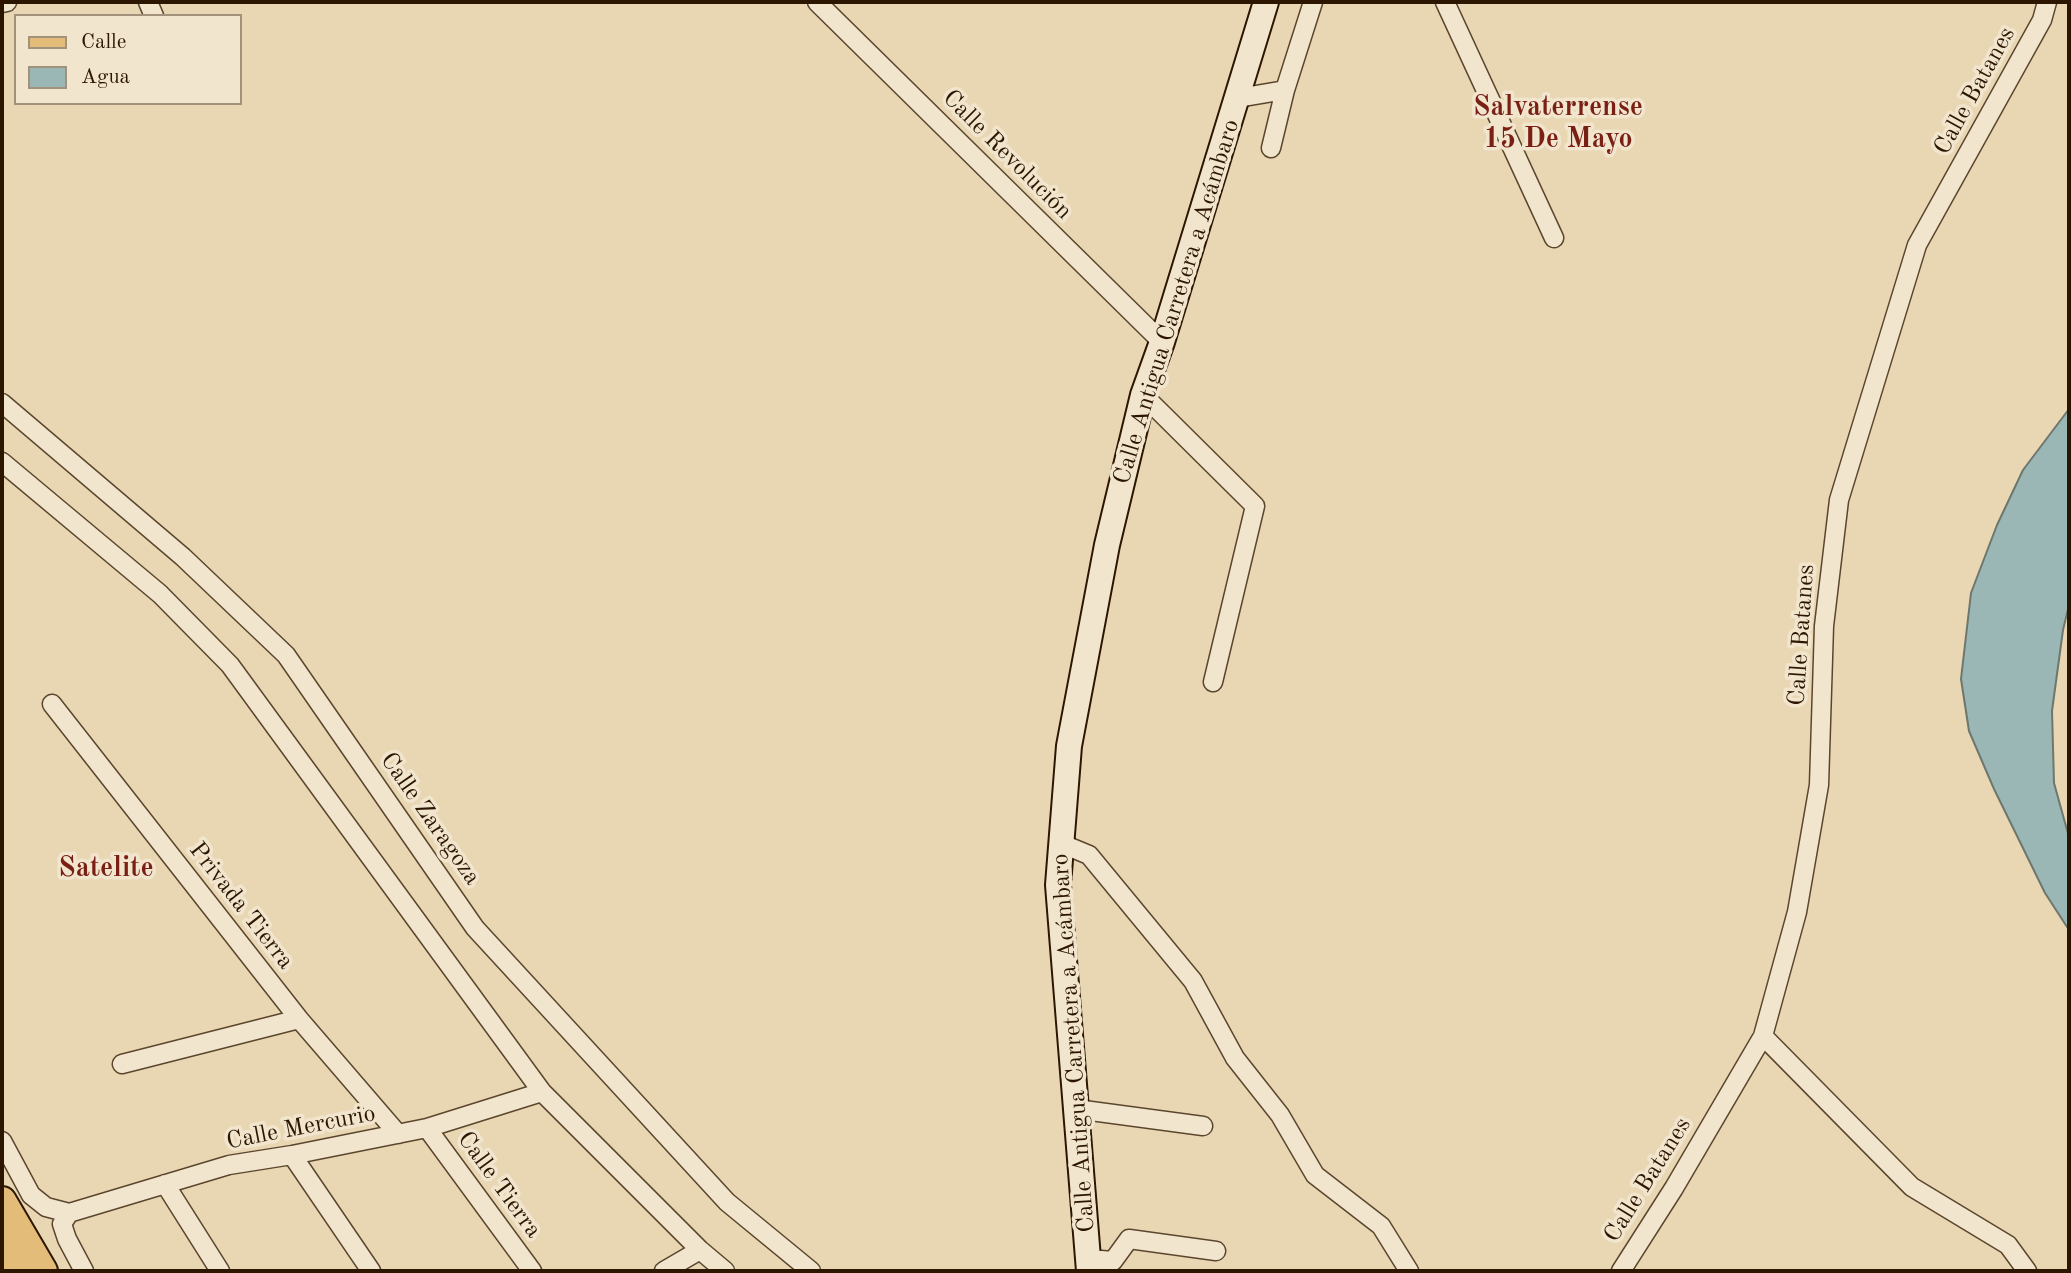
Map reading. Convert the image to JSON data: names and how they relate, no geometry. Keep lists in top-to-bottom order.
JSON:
{
  "streets": {
    "main road": ["Calle Antigua Carretera a Acámbaro"],
    "street": [
      "Calle Batanes",
      "Calle Revolución",
      "Calle Zaragoza",
      "Privada Tierra",
      "Calle Mercurio",
      "Calle Tierra"
    ]
  },
  "crossings": [
    ["Calle Revolución", "Calle Antigua Carretera a Acámbaro"],
    ["Privada Tierra", "Calle Mercurio"],
    ["Calle Mercurio", "Calle Tierra"]
  ],
  "districts": ["Salvaterrense 15 De Mayo", "Satelite"],
  "legend": ["Calle", "Agua"]
}
